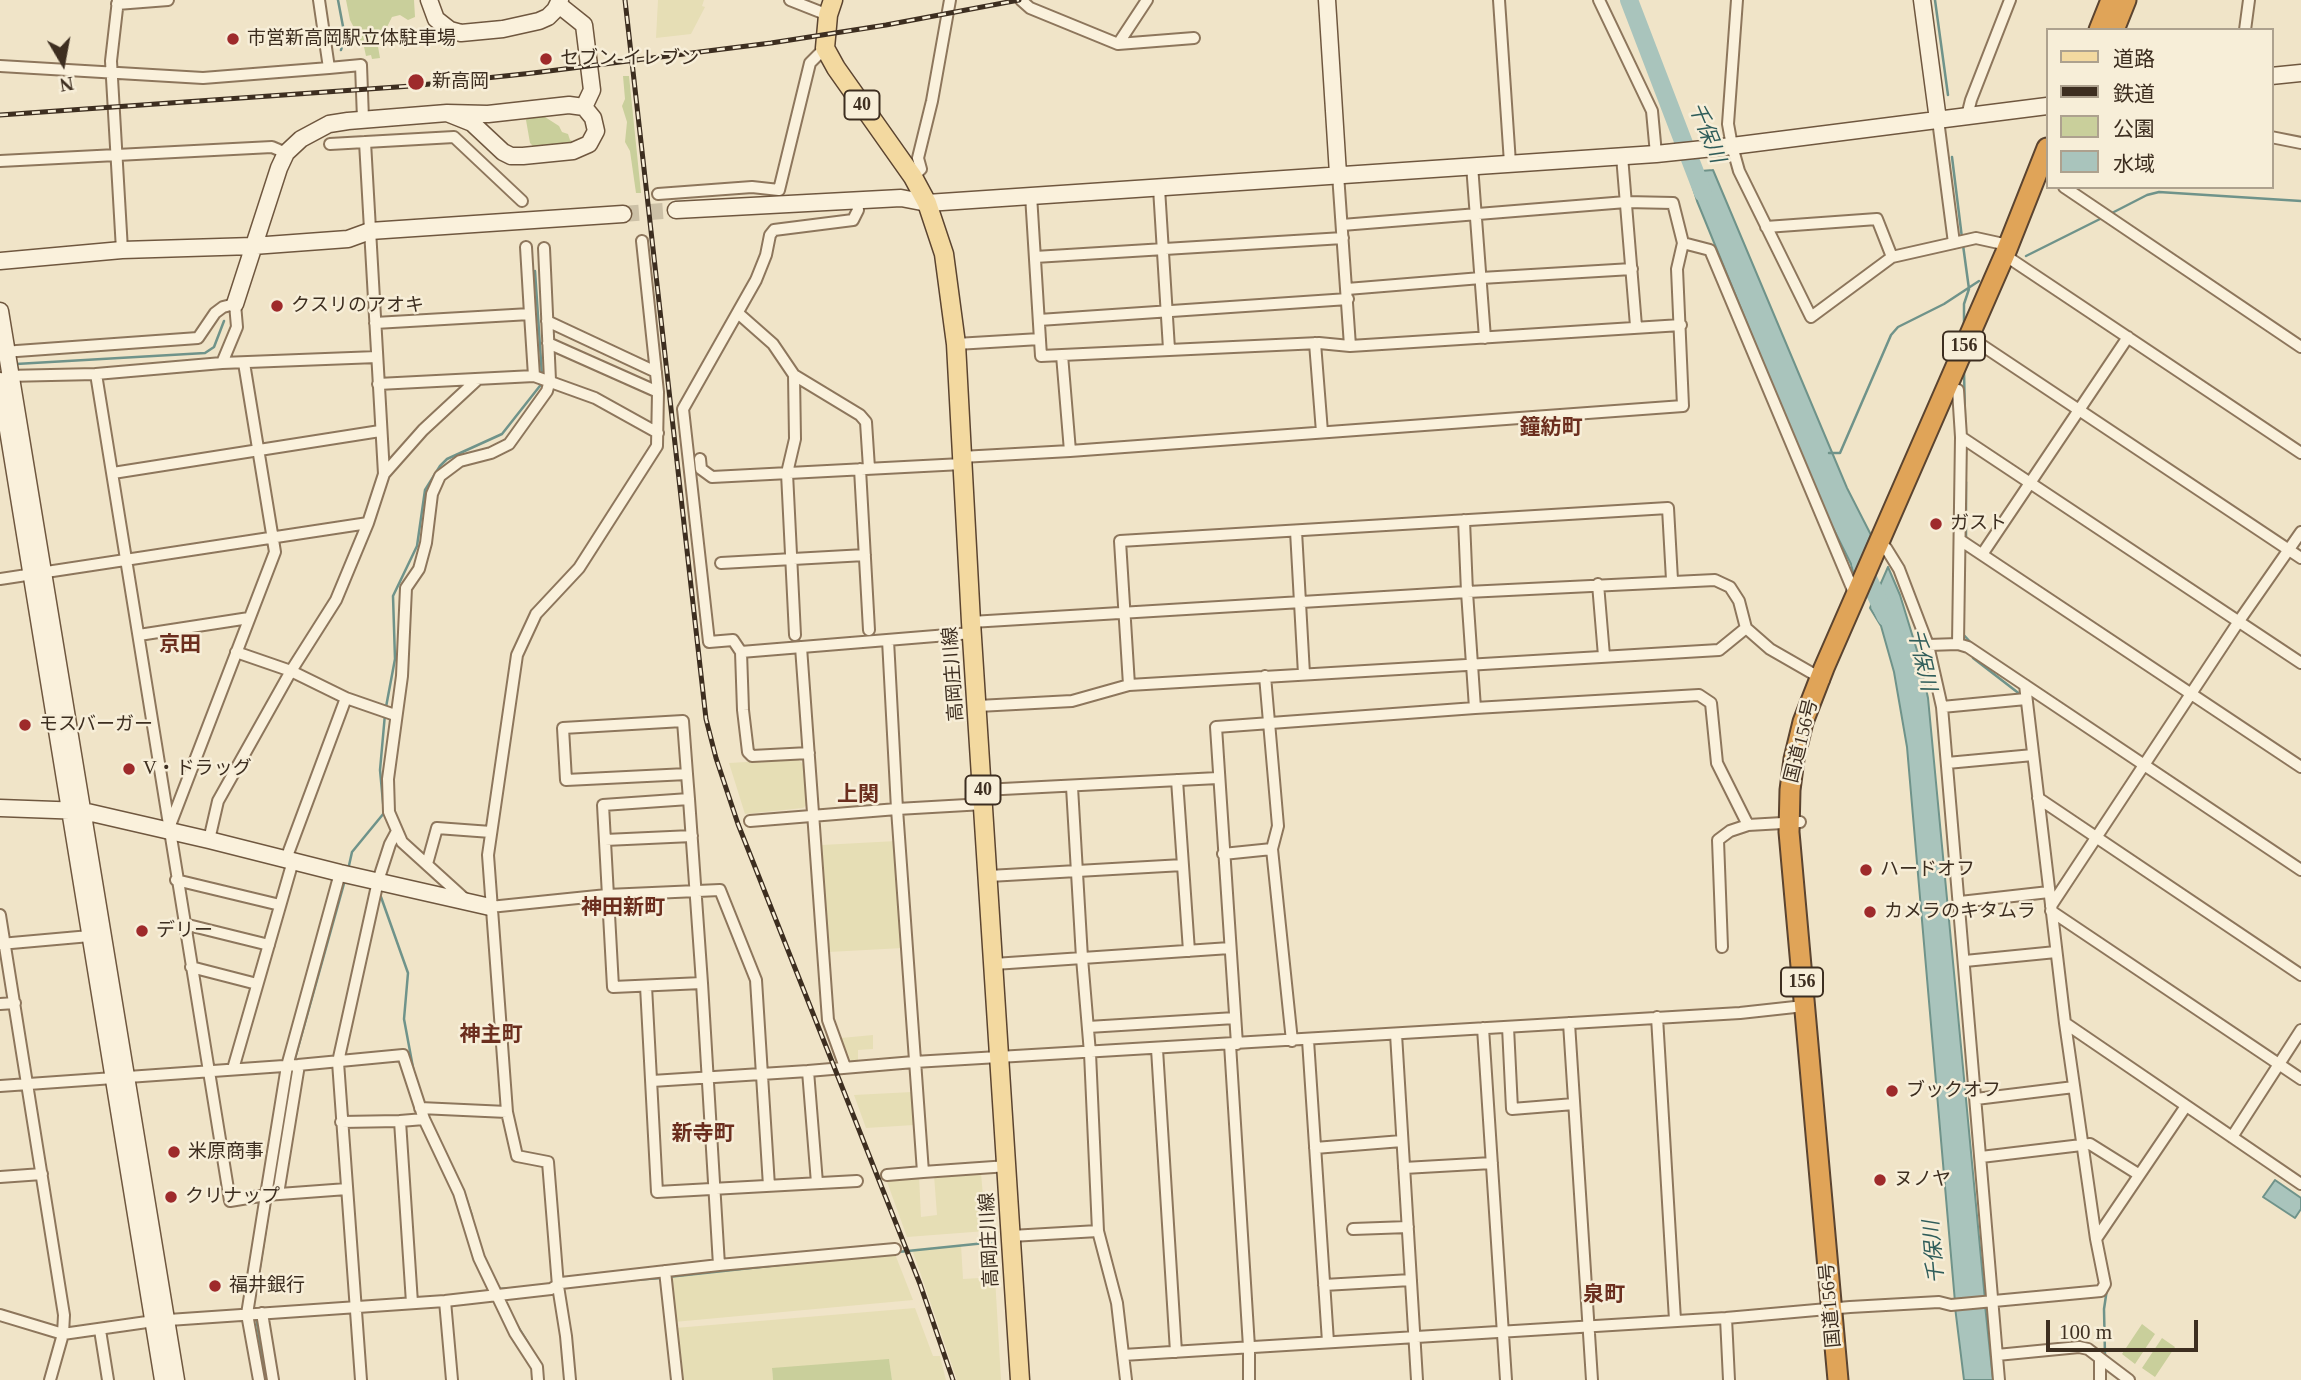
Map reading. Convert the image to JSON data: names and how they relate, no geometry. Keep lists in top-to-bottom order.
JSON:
{
  "streets": {
    "highway": ["156", "国道156号"],
    "main road": ["40", "高岡庄川線"]
  },
  "districts": [
    "鐘紡町",
    "京田",
    "上関",
    "神田新町",
    "神主町",
    "新寺町",
    "泉町"
  ],
  "water": ["千保川"],
  "places": [
    "市営新高岡駅立体駐車場",
    "セブン-イレブン",
    "新高岡",
    "クスリのアオキ",
    "ガスト",
    "モスバーガー",
    "V・ドラッグ",
    "ハードオフ",
    "カメラのキタムラ",
    "デリー",
    "ブックオフ",
    "米原商事",
    "ヌノヤ",
    "クリナップ",
    "福井銀行"
  ],
  "legend": [
    "道路",
    "鉄道",
    "公園",
    "水域"
  ],
  "scale_bar": "100 m",
  "north": "bottom"
}
